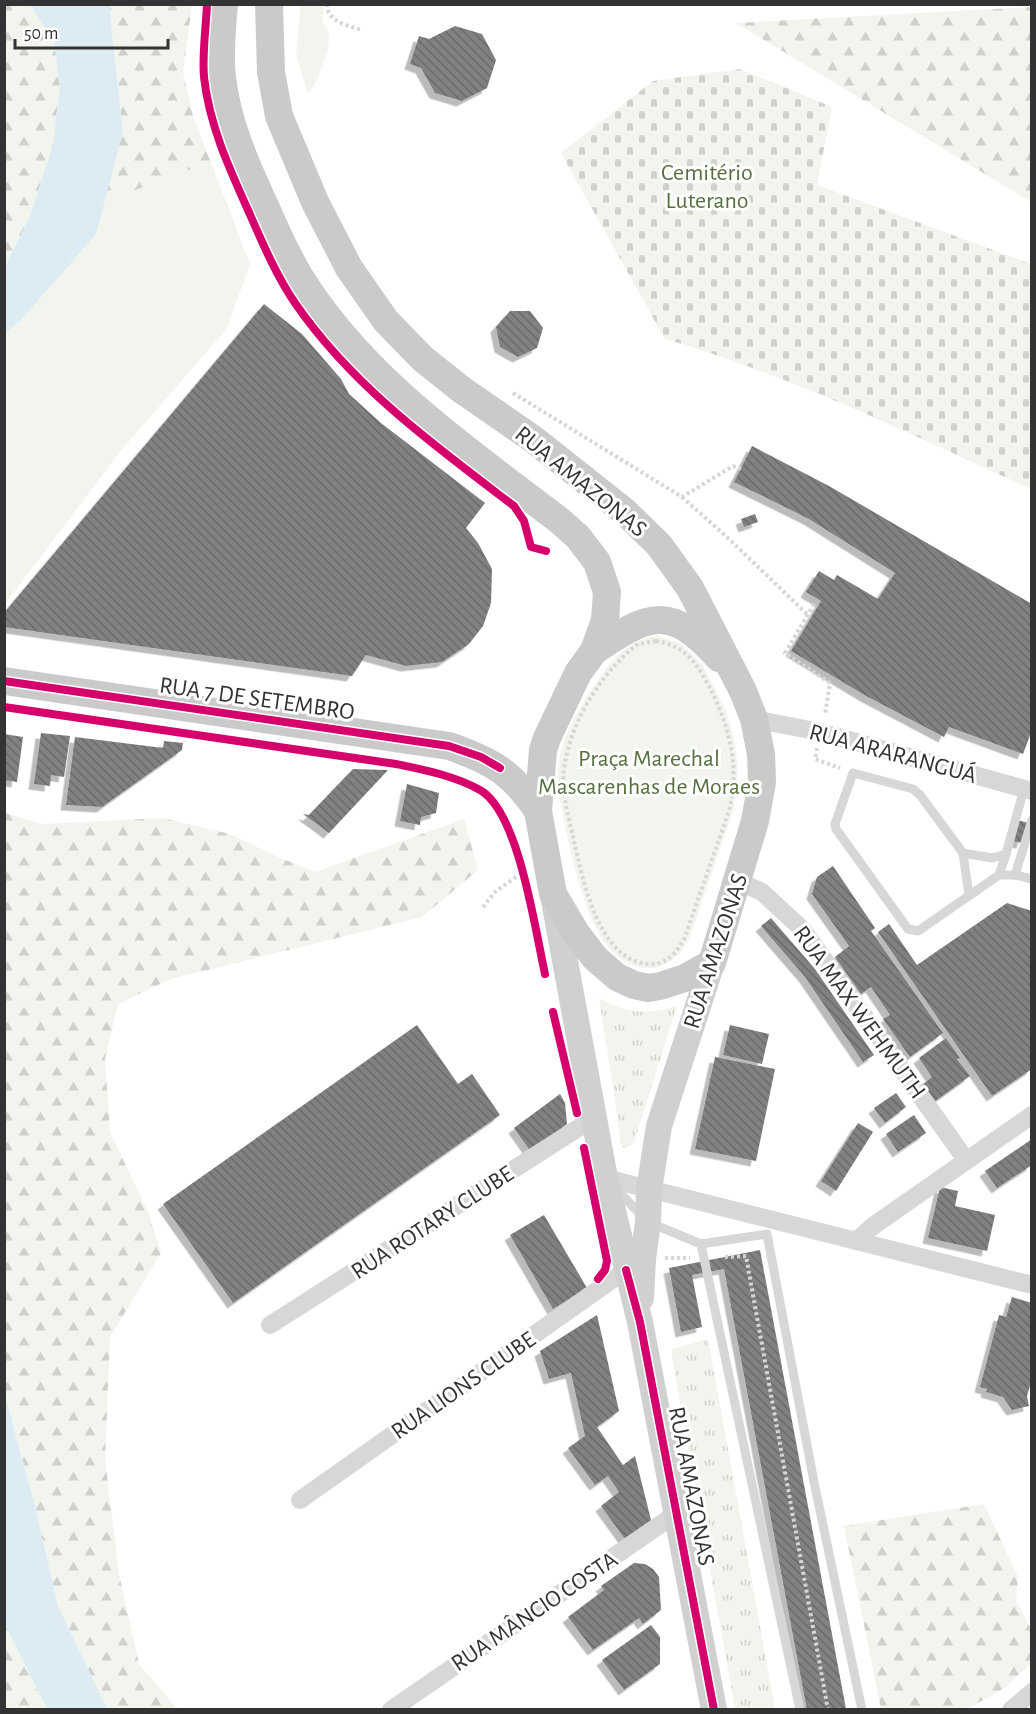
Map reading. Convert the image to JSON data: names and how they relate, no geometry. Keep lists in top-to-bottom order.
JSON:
{
  "streets": {
    "main road": ["RUA AMAZONAS", "RUA 7 DE SETEMBRO"],
    "street": [
      "RUA ARARANGUÁ",
      "RUA MAX WEHMUTH",
      "RUA ROTARY CLUBE",
      "RUA LIONS CLUBE",
      "RUA MÂNCIO COSTA"
    ]
  },
  "crossings": [
    ["RUA AMAZONAS", "RUA 7 DE SETEMBRO"],
    ["RUA AMAZONAS", "RUA ARARANGUÁ"],
    ["RUA AMAZONAS", "RUA MAX WEHMUTH"],
    ["RUA AMAZONAS", "RUA ROTARY CLUBE"],
    ["RUA AMAZONAS", "RUA LIONS CLUBE"],
    ["RUA AMAZONAS", "RUA MÂNCIO COSTA"]
  ],
  "parks": ["Cemitério Luterano", "Praça Marechal Mascarenhas de Moraes"],
  "scale_bar": "50 m"
}
